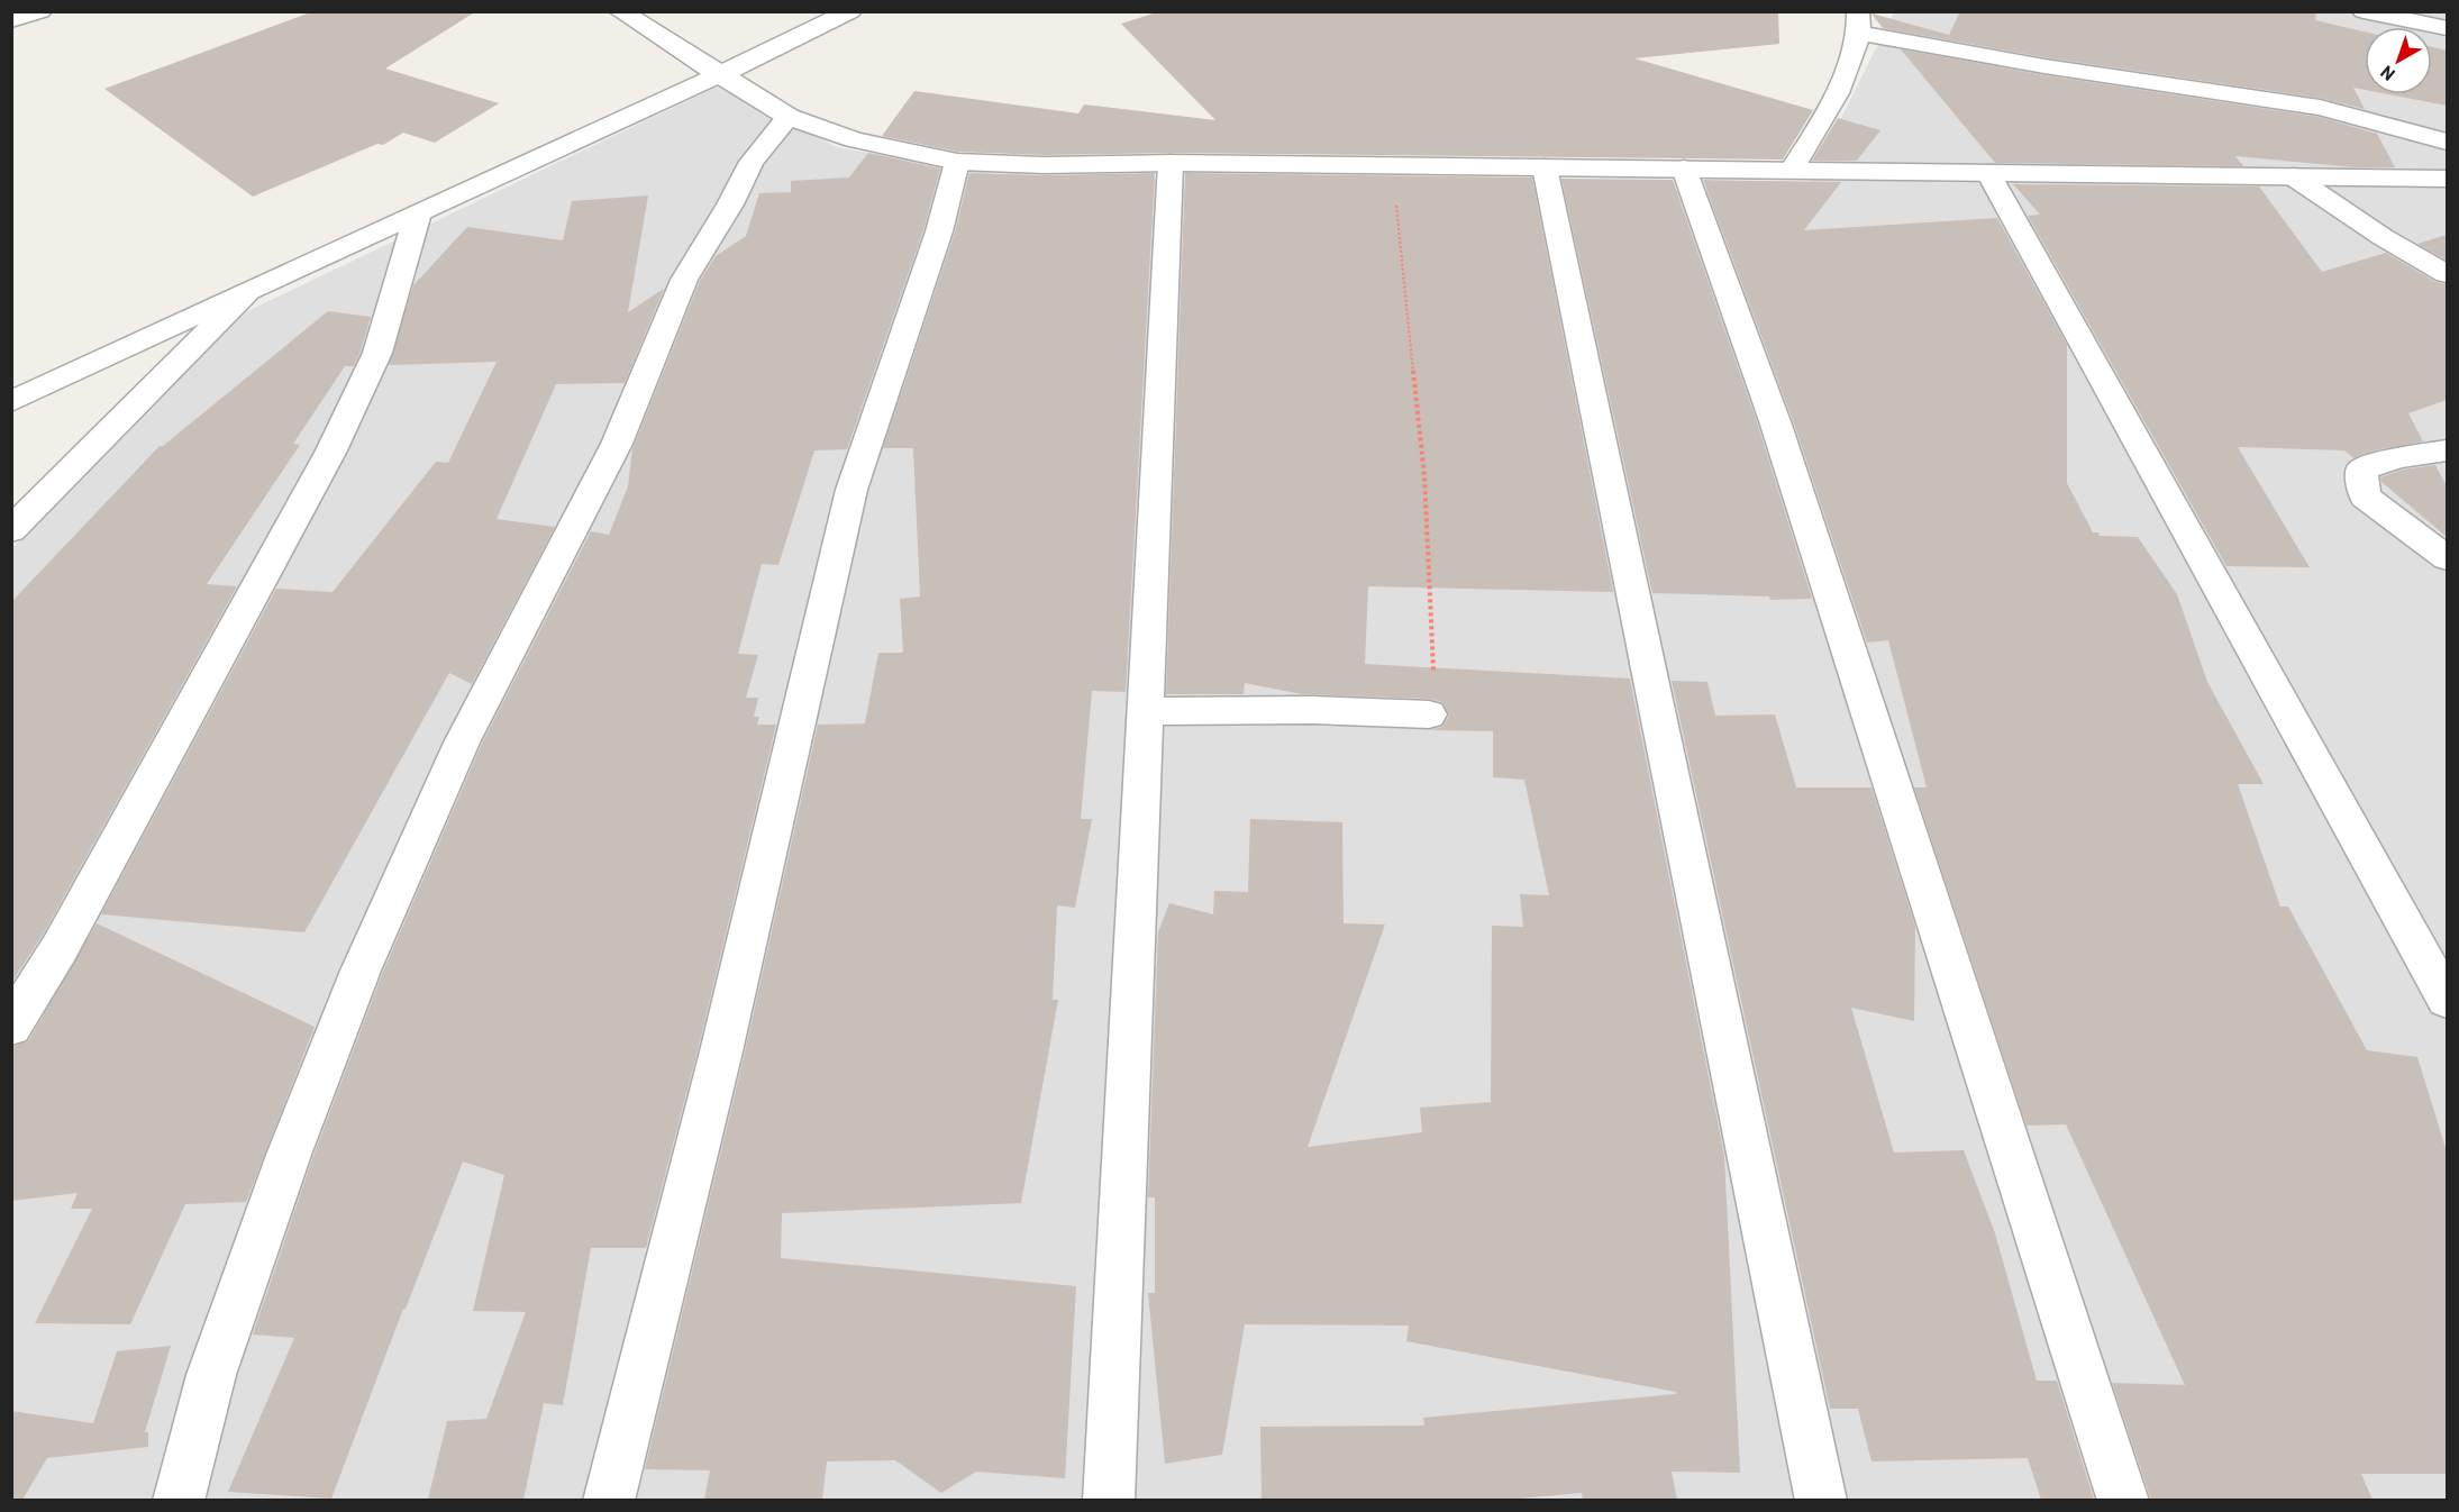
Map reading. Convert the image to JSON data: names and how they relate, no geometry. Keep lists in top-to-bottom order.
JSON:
{
  "north": "bottom left"
}
